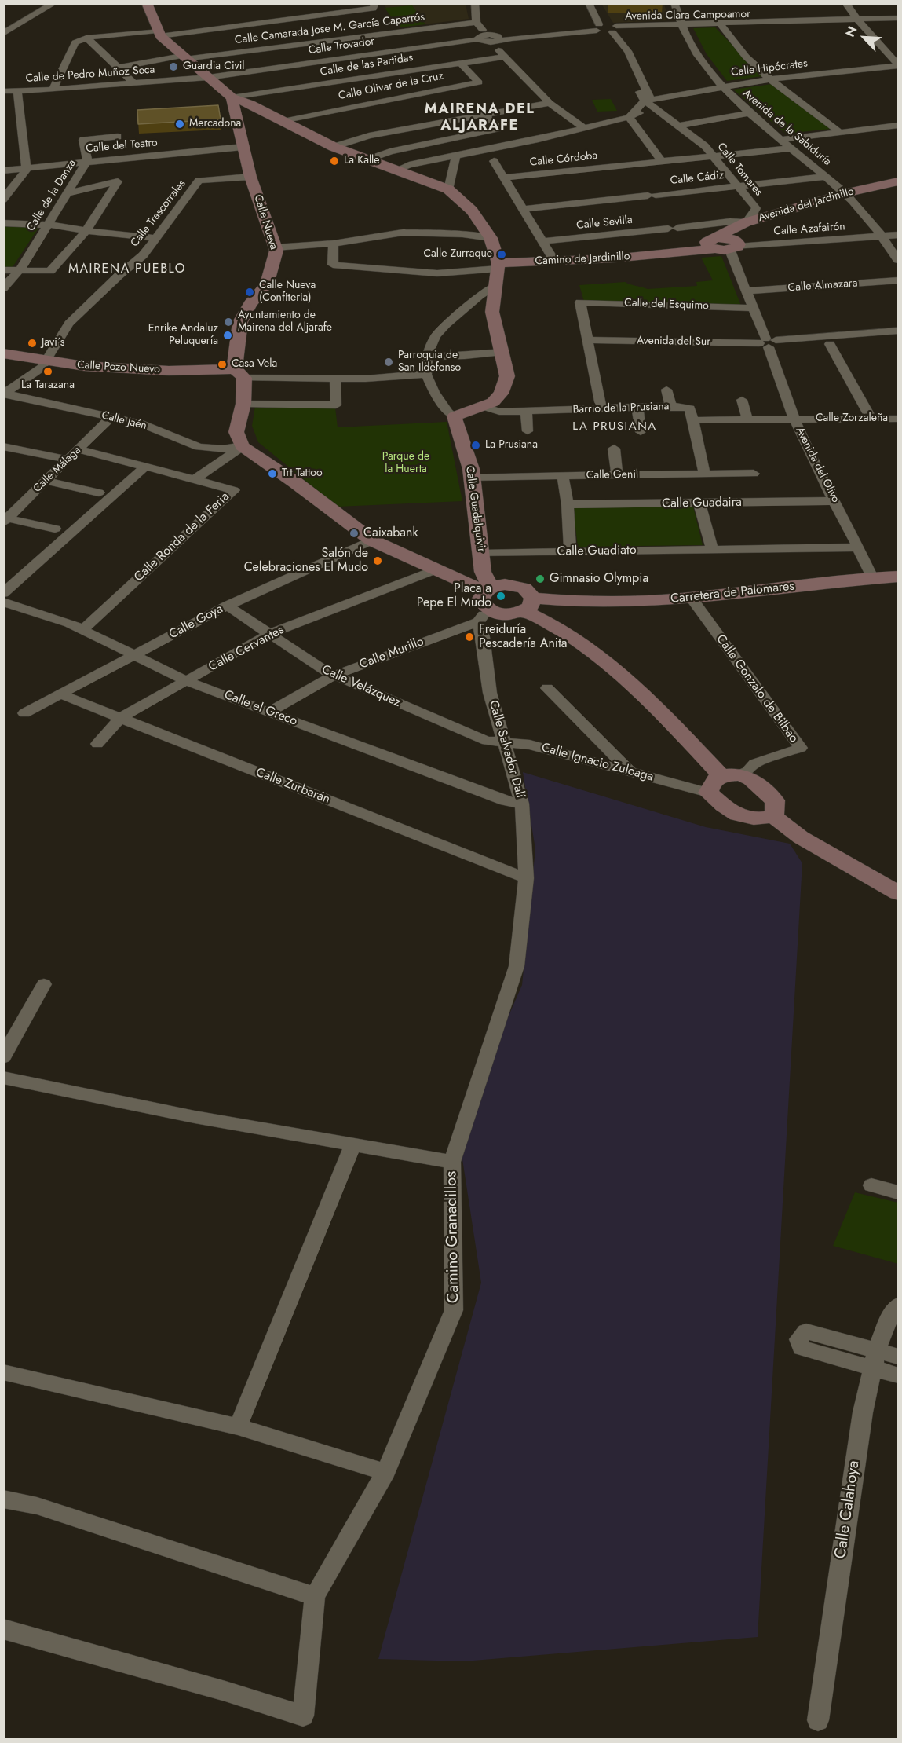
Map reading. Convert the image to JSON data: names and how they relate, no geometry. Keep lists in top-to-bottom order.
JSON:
{
  "streets": {
    "street": [
      "Avenida Clara Campoamor",
      "Calle Camarada Jose M. García Caparrós",
      "Calle Trovador",
      "Calle de las Partidas",
      "Calle Hipócrates",
      "Calle de Pedro Muñoz Seca",
      "Calle Olivar de la Cruz",
      "Avenida de la Sabiduría",
      "Calle del Teatro",
      "Calle Córdoba",
      "Calle Tomares",
      "Calle Cádiz",
      "Calle de la Danza",
      "Avenida del Jardinillo",
      "Calle Trascorrales",
      "Calle Nueva",
      "Calle Sevilla",
      "Calle Azafairón",
      "Camino de Jardinillo",
      "Calle Almazara",
      "Calle del Esquimo",
      "Avenida del Sur",
      "Calle Pozo Nuevo",
      "Barrio de la Prusiana",
      "Calle Zorzaleña",
      "Calle Jaén",
      "Avenida del Olivo",
      "Calle Málaga",
      "Calle Genil",
      "Calle Guadaira",
      "Calle Guadalquivir",
      "Calle Ronda de la Feria",
      "Calle Guadiato",
      "Carretera de Palomares",
      "Calle Goya",
      "Calle Cervantes",
      "Calle Murillo",
      "Calle Velázquez",
      "Calle Gonzalo de Bilbao",
      "Calle el Greco",
      "Calle Salvador Dalí",
      "Calle Ignacio Zuloaga",
      "Calle Zurbarán",
      "Camino Granadillos",
      "Calle Calahoya"
    ]
  },
  "crossings": [
    ["Avenida Clara Campoamor", "Calle Trovador"],
    ["Avenida Clara Campoamor", "Avenida de la Sabiduría"],
    ["Calle Trovador", "Calle de Pedro Muñoz Seca"],
    ["Calle de las Partidas", "Calle Olivar de la Cruz"],
    ["Calle de las Partidas", "Calle Nueva"],
    ["Calle Hipócrates", "Avenida de la Sabiduría"],
    ["Calle Hipócrates", "Calle Tomares"],
    ["Avenida de la Sabiduría", "Calle Córdoba"],
    ["Avenida de la Sabiduría", "Calle Cádiz"],
    ["Avenida de la Sabiduría", "Avenida del Jardinillo"],
    ["Avenida de la Sabiduría", "Calle Azafairón"],
    ["Calle del Teatro", "Calle de la Danza"],
    ["Calle del Teatro", "Calle Nueva"],
    ["Calle Córdoba", "Calle Tomares"],
    ["Calle Tomares", "Calle Cádiz"],
    ["Calle Tomares", "Avenida del Jardinillo"],
    ["Calle Tomares", "Calle Sevilla"],
    ["Avenida del Jardinillo", "Calle Sevilla"],
    ["Avenida del Jardinillo", "Calle Azafairón"],
    ["Avenida del Jardinillo", "Camino de Jardinillo"],
    ["Avenida del Jardinillo", "Avenida del Olivo"],
    ["Calle Trascorrales", "Calle Nueva"],
    ["Calle Trascorrales", "Calle Pozo Nuevo"],
    ["Calle Trascorrales", "Calle Jaén"],
    ["Calle Nueva", "Calle Pozo Nuevo"],
    ["Calle Nueva", "Calle Jaén"],
    ["Calle Azafairón", "Avenida del Olivo"],
    ["Calle Almazara", "Avenida del Olivo"],
    ["Calle del Esquimo", "Avenida del Sur"],
    ["Calle del Esquimo", "Avenida del Olivo"],
    ["Avenida del Sur", "Avenida del Olivo"],
    ["Barrio de la Prusiana", "Calle Zorzaleña"],
    ["Calle Zorzaleña", "Avenida del Olivo"],
    ["Calle Jaén", "Calle Málaga"],
    ["Avenida del Olivo", "Calle Guadaira"],
    ["Avenida del Olivo", "Calle Guadiato"],
    ["Avenida del Olivo", "Carretera de Palomares"],
    ["Calle Málaga", "Calle Ronda de la Feria"],
    ["Calle Genil", "Calle Guadalquivir"],
    ["Calle Guadalquivir", "Calle Guadiato"],
    ["Calle Guadalquivir", "Carretera de Palomares"],
    ["Calle Guadalquivir", "Calle Murillo"],
    ["Calle Guadalquivir", "Calle Salvador Dalí"],
    ["Calle Ronda de la Feria", "Calle el Greco"],
    ["Carretera de Palomares", "Calle Murillo"],
    ["Carretera de Palomares", "Calle Gonzalo de Bilbao"],
    ["Carretera de Palomares", "Calle Salvador Dalí"],
    ["Calle Goya", "Calle Velázquez"],
    ["Calle Goya", "Calle el Greco"],
    ["Calle Goya", "Calle Zurbarán"],
    ["Calle Cervantes", "Calle Velázquez"],
    ["Calle Cervantes", "Calle el Greco"],
    ["Calle Cervantes", "Calle Zurbarán"],
    ["Calle Murillo", "Calle Velázquez"],
    ["Calle Murillo", "Calle el Greco"],
    ["Calle Murillo", "Calle Salvador Dalí"],
    ["Calle Velázquez", "Calle Salvador Dalí"],
    ["Calle Velázquez", "Calle Ignacio Zuloaga"],
    ["Calle Gonzalo de Bilbao", "Calle Ignacio Zuloaga"],
    ["Calle el Greco", "Calle Salvador Dalí"],
    ["Calle Salvador Dalí", "Calle Ignacio Zuloaga"],
    ["Calle Salvador Dalí", "Calle Zurbarán"],
    ["Calle Salvador Dalí", "Camino Granadillos"],
    ["Calle Zurbarán", "Camino Granadillos"]
  ],
  "districts": ["MAIRENA DEL ALJARAFE", "MAIRENA PUEBLO", "LA PRUSIANA"],
  "parks": ["Parque de la Huerta"],
  "places": [
    "Guardia Civil",
    "Mercadona",
    "La Kalle",
    "Calle Zurraque",
    "Calle Nueva (Confiteria)",
    "Ayuntamiento de Mairena del Aljarafe",
    "Enrike Andaluz Peluquería",
    "Javi´s",
    "Parroquia de San Ildefonso",
    "Casa Vela",
    "La Tarazana",
    "La Prusiana",
    "Trt Tattoo",
    "Caixabank",
    "Salón de Celebraciones El Mudo",
    "Gimnasio Olympia",
    "Placa a Pepe El Mudo",
    "Freiduría Pescadería Anita"
  ],
  "north": "top left"
}
